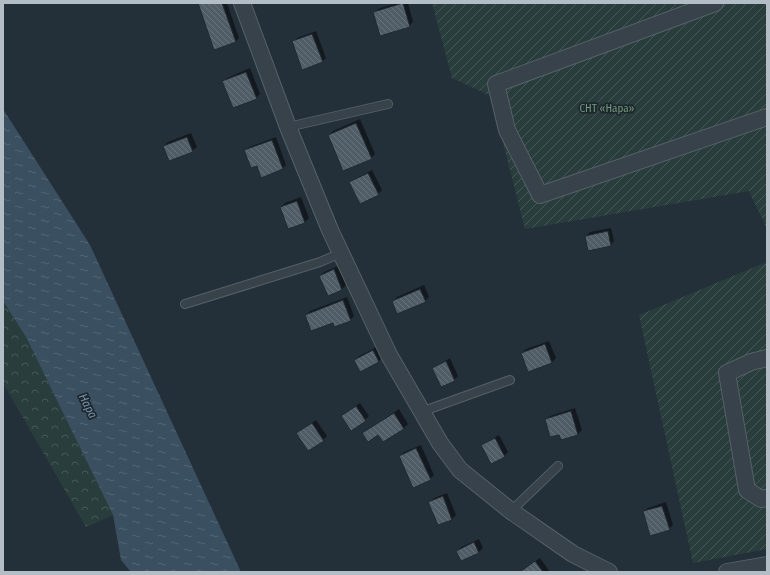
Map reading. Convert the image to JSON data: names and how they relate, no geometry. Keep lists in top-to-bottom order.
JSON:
{
  "water": ["Нара"],
  "parks": ["СНТ «Нара»"]
}
